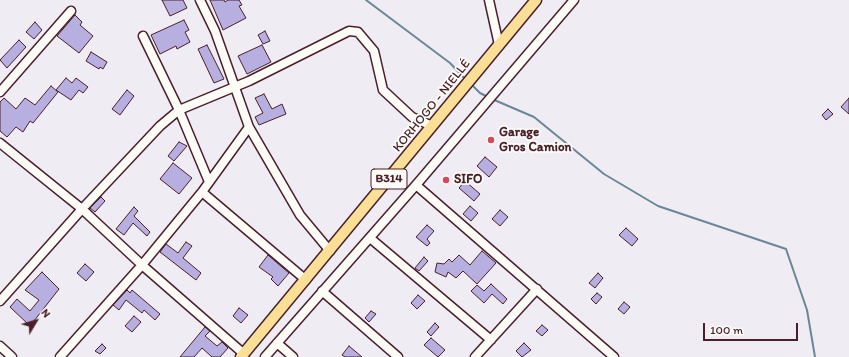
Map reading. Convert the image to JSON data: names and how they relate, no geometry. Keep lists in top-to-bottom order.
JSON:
{
  "streets": {
    "main road": ["KORHOGO - NIELLÉ", "B314"]
  },
  "places": ["Garage Gros Camion", "SIFO"],
  "scale_bar": "100 m",
  "north": "top right"
}
